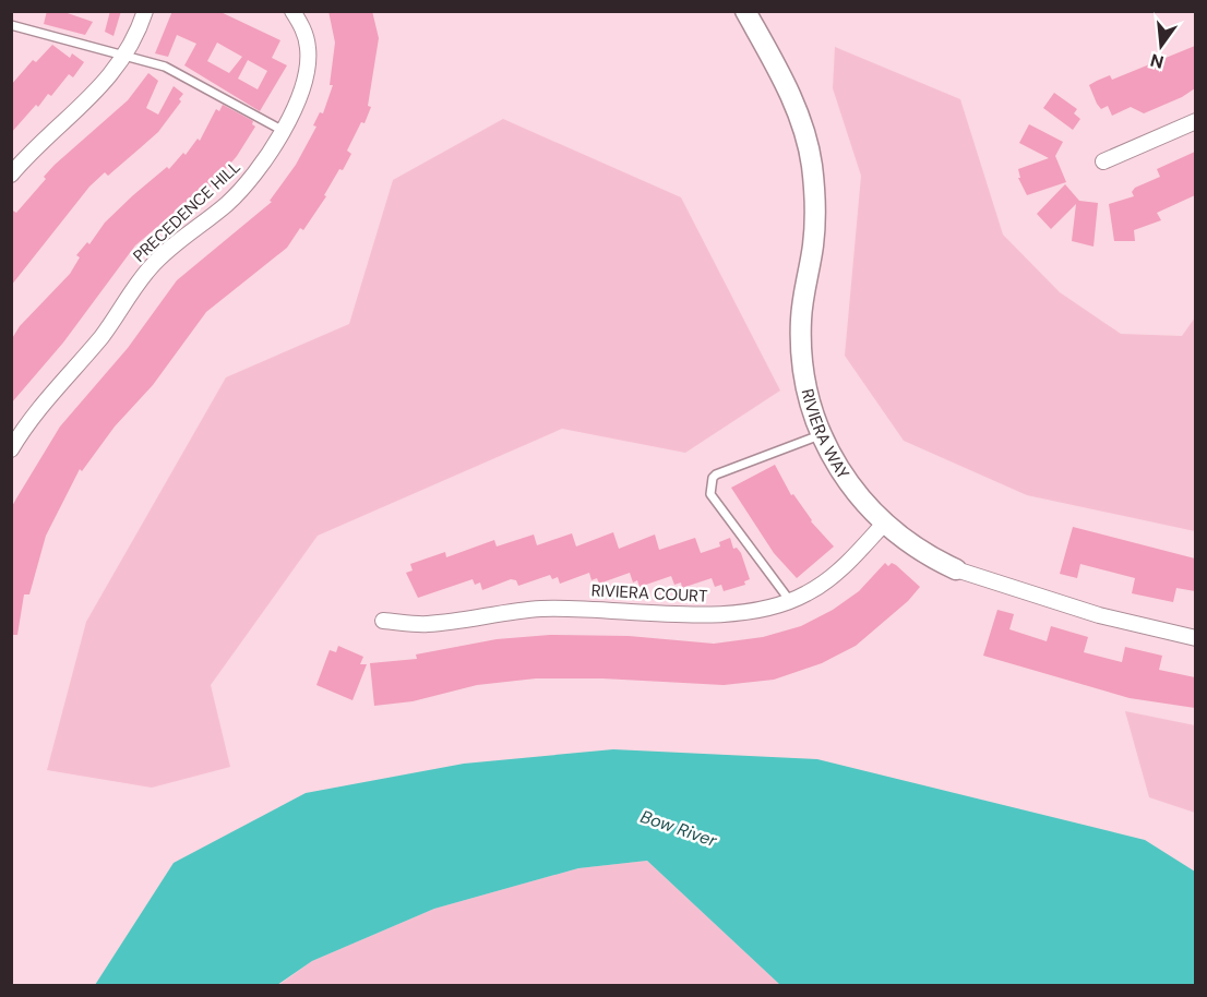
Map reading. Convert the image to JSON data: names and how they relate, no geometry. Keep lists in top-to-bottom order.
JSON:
{
  "streets": {
    "street": ["PRECEDENCE HILL", "RIVIERA WAY", "RIVIERA COURT"]
  },
  "crossings": [
    ["RIVIERA WAY", "RIVIERA COURT"]
  ],
  "water": ["Bow River"],
  "north": "bottom"
}
